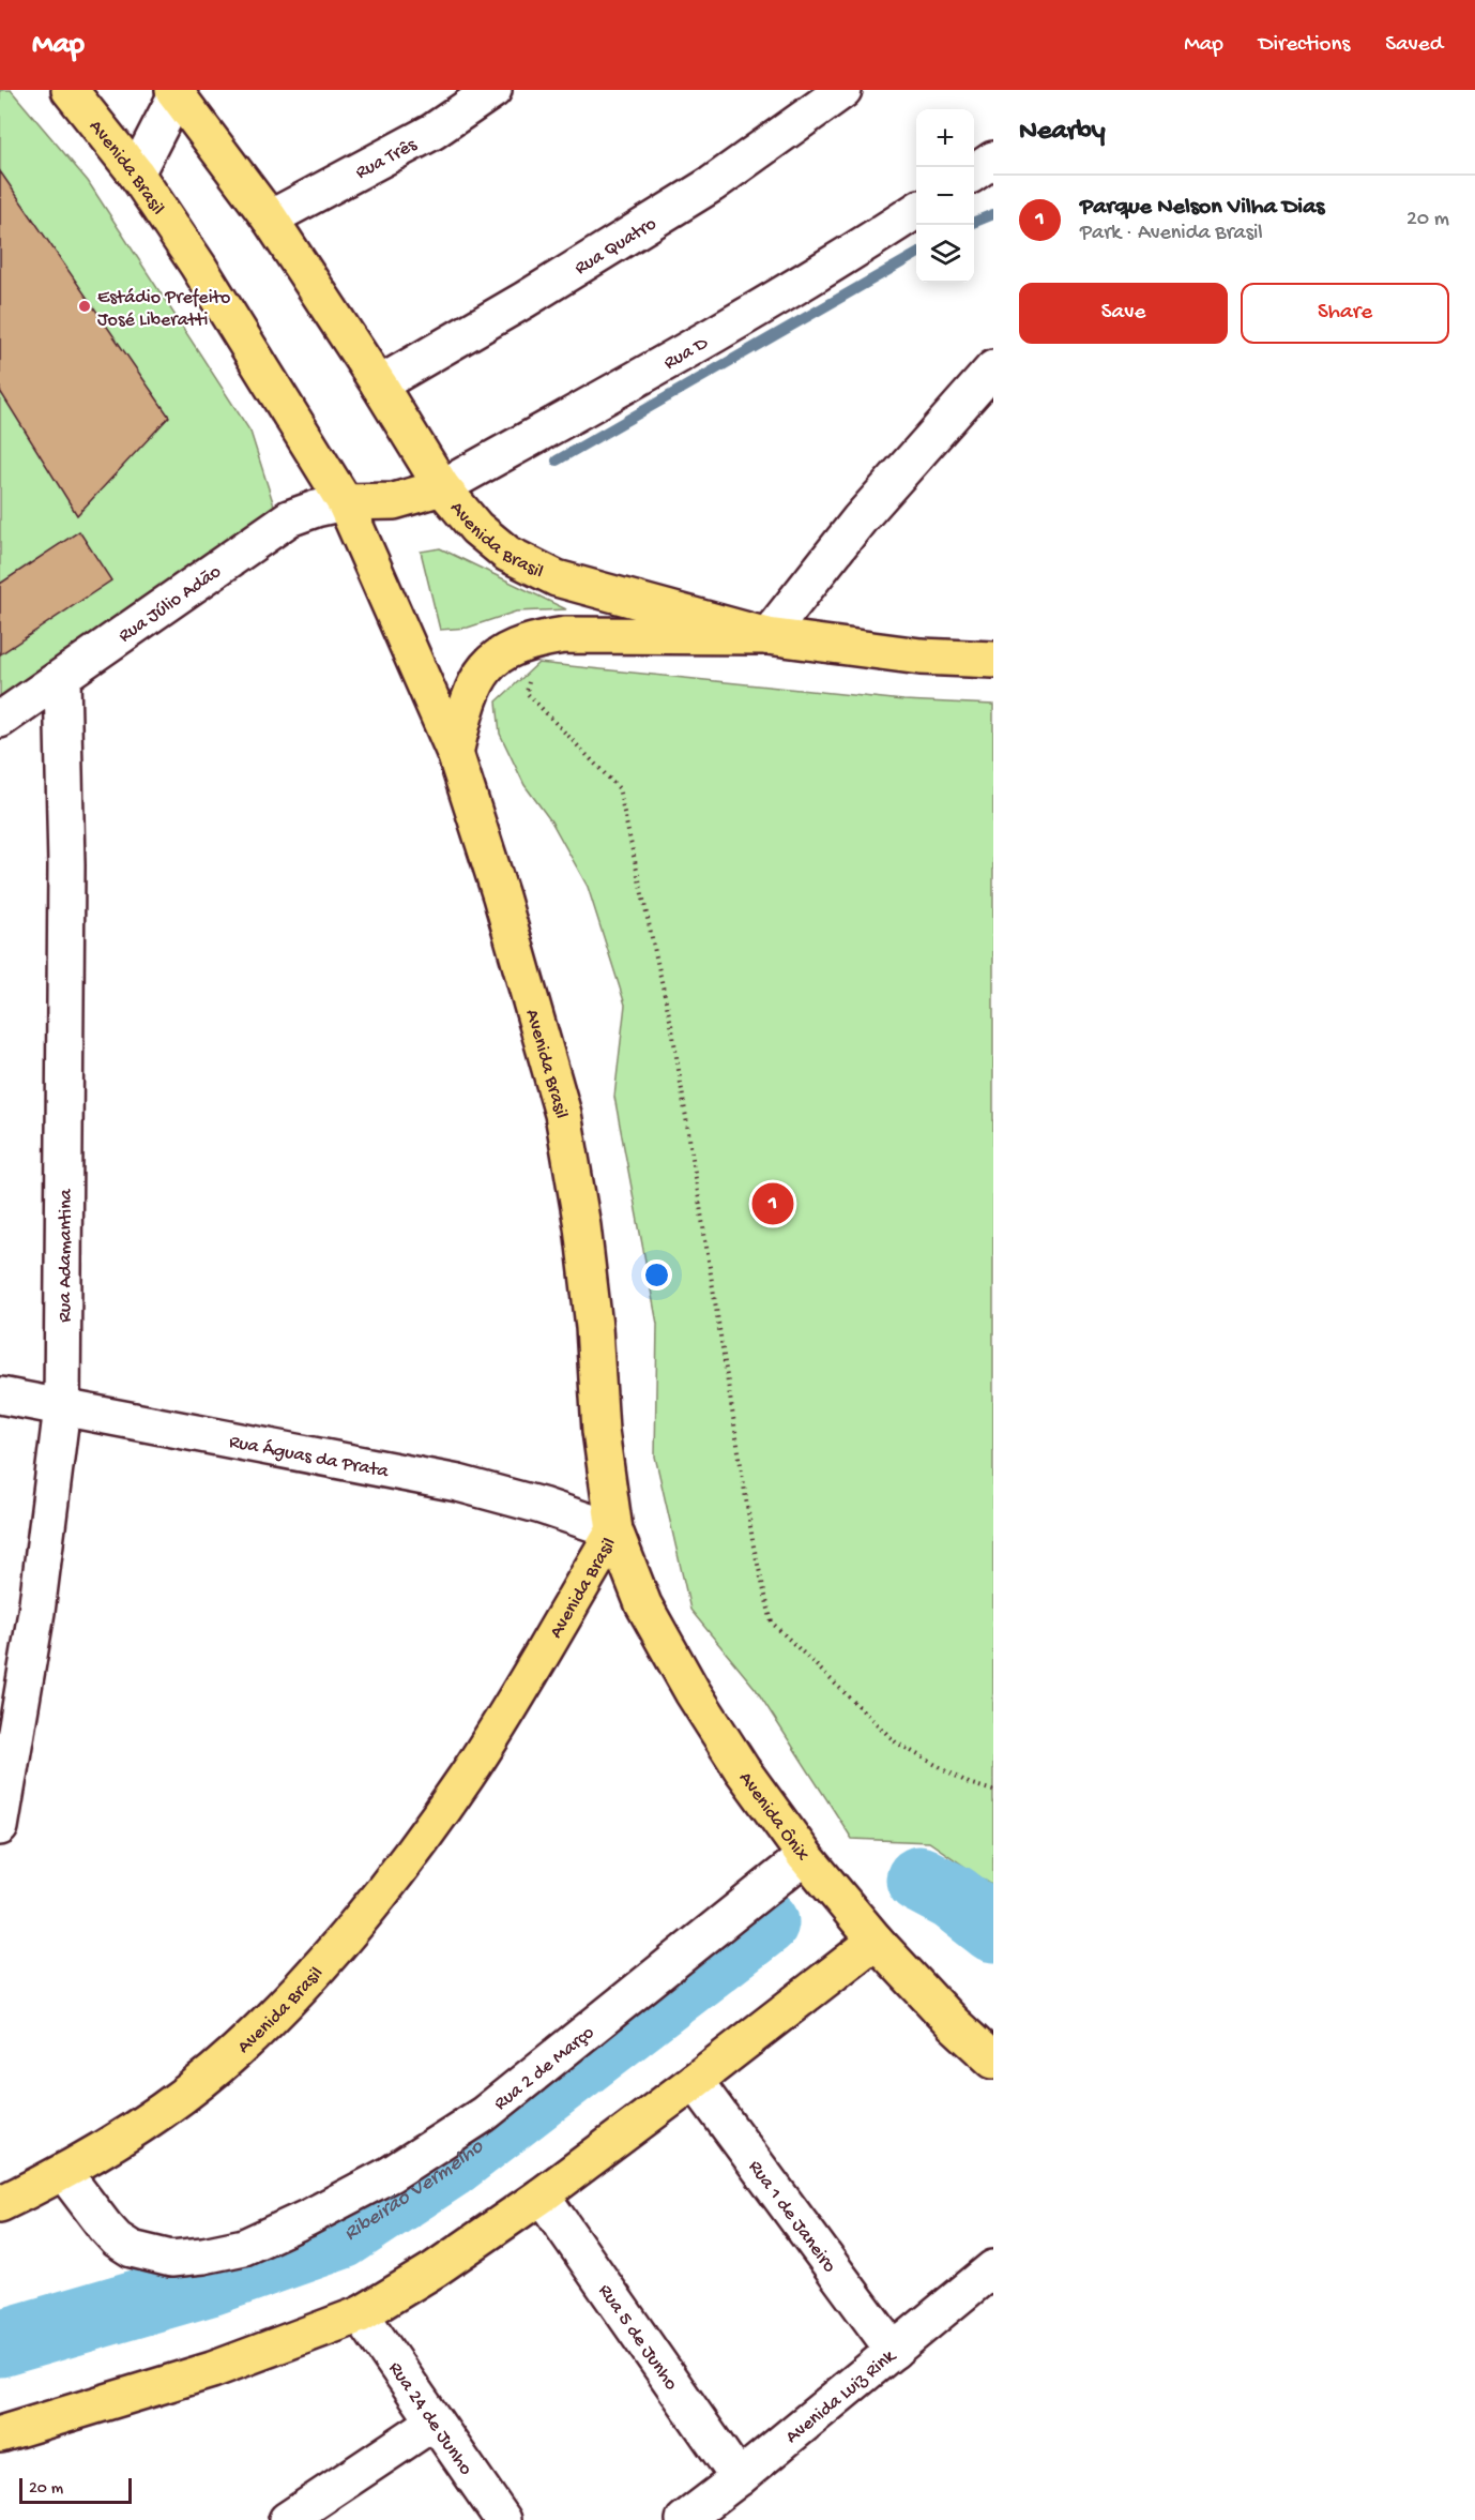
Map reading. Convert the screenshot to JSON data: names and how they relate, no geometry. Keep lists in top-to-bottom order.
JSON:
{
  "streets": {
    "main road": ["Avenida Brasil", "Avenida Ônix"],
    "street": [
      "Rua Três",
      "Rua Quatro",
      "Rua D",
      "Rua Júlio Adão",
      "Rua Adamantina",
      "Rua Águas da Prata",
      "Rua 2 de Março",
      "Rua 1 de Janeiro",
      "Rua 5 de Junho",
      "Avenida Luiz Rink",
      "Rua 24 de Junho"
    ]
  },
  "crossings": [
    ["Rua Três", "Avenida Brasil"],
    ["Avenida Brasil", "Rua Quatro"],
    ["Avenida Brasil", "Rua D"],
    ["Avenida Brasil", "Rua Júlio Adão"],
    ["Avenida Brasil", "Rua Águas da Prata"],
    ["Avenida Brasil", "Avenida Ônix"],
    ["Avenida Brasil", "Rua 2 de Março"],
    ["Rua Júlio Adão", "Rua Adamantina"],
    ["Rua Adamantina", "Rua Águas da Prata"],
    ["Rua Águas da Prata", "Avenida Ônix"],
    ["Avenida Ônix", "Rua 2 de Março"],
    ["Rua 1 de Janeiro", "Avenida Luiz Rink"],
    ["Rua 5 de Junho", "Avenida Luiz Rink"]
  ],
  "water": ["Ribeirão Vermelho"],
  "places": ["Estádio Prefeito José Liberatti"],
  "scale_bar": "20 m",
  "page": {
    "header": "Map",
    "nav": ["Map", "Directions", "Saved"],
    "heading": "Nearby",
    "map_buttons": ["+", "−"],
    "list": [
      {
        "mark": "1",
        "name": "Parque Nelson Vilha Dias",
        "note": "Park · Avenida Brasil",
        "value": "20 m"
      }
    ],
    "buttons": ["Save", "Share"],
    "pins": "1",
    "scale": "20 m"
  }
}
